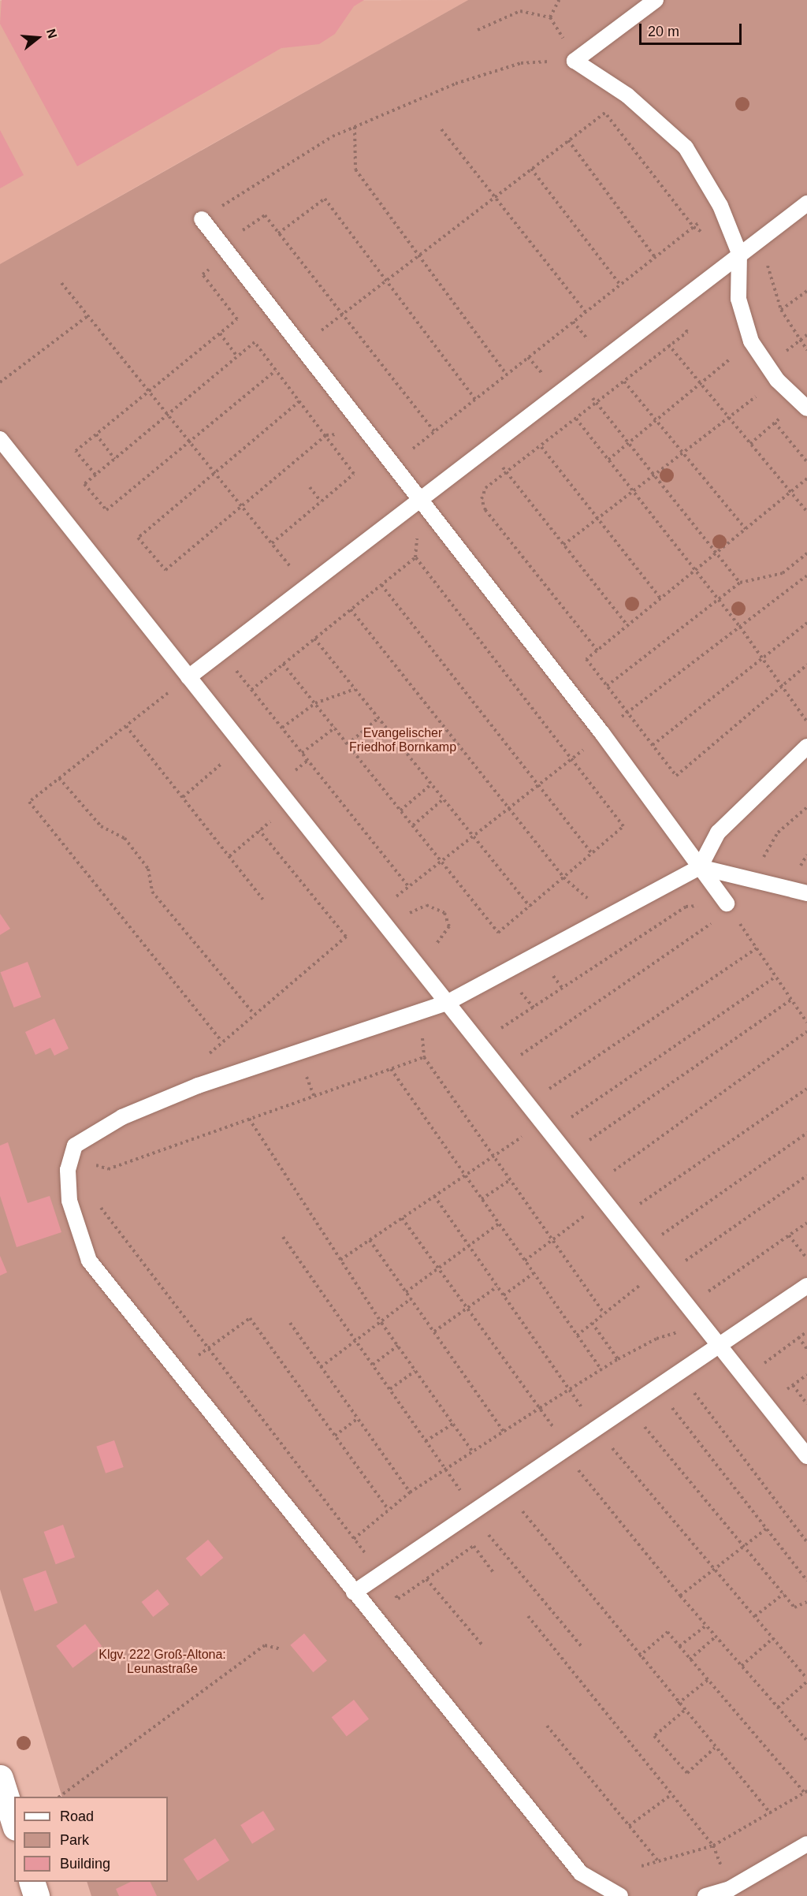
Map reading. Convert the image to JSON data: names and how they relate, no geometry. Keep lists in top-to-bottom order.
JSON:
{
  "parks": ["Evangelischer Friedhof Bornkamp", "Klgv. 222 Groß-Altona: Leunastraße"],
  "legend": ["Road", "Park", "Building"],
  "scale_bar": "20 m",
  "north": "right"
}
